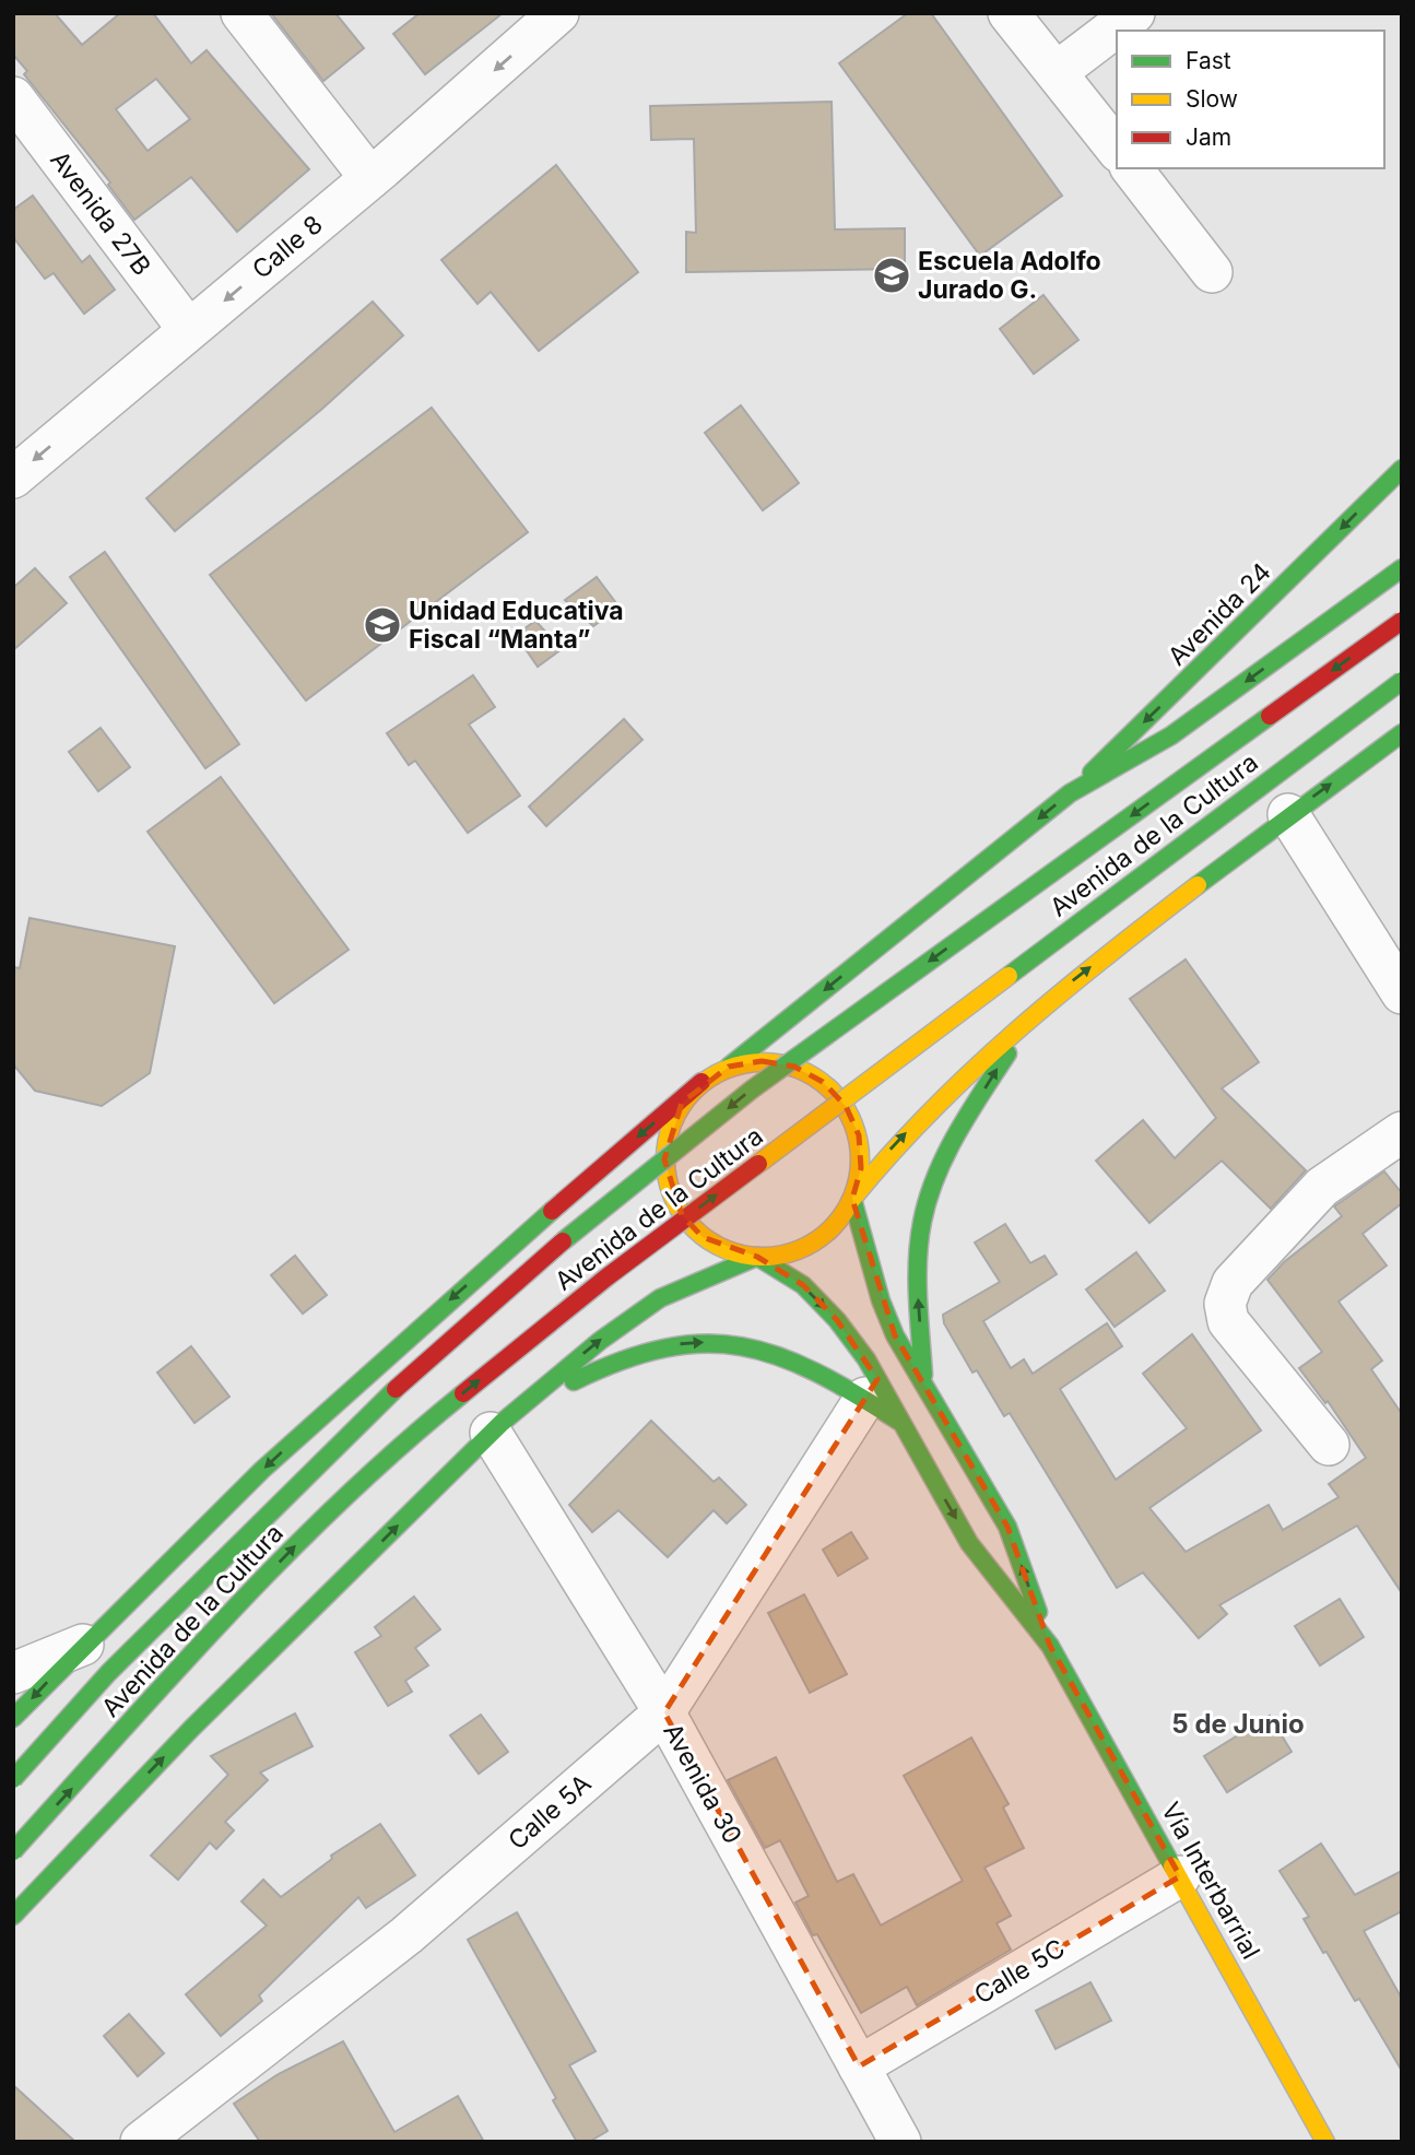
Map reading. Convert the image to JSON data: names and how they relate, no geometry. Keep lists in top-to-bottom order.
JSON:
{
  "streets": {
    "main road": ["Avenida 24", "Avenida de la Cultura", "Vía Interbarrial"],
    "street": [
      "Avenida 27B",
      "Calle 8",
      "Avenida 30",
      "Calle 5A",
      "Calle 5C"
    ]
  },
  "crossings": [
    ["Avenida 27B", "Calle 8"],
    ["Avenida 30", "Calle 5A"],
    ["Avenida 30", "Calle 5C"],
    ["Vía Interbarrial", "Calle 5C"]
  ],
  "one_way": ["Calle 8"],
  "districts": ["5 de Junio"],
  "places": {
    "school or university": ["Escuela Adolfo Jurado G.", "Unidad Educativa Fiscal “Manta”"]
  },
  "legend": ["Fast", "Slow", "Jam"]
}
